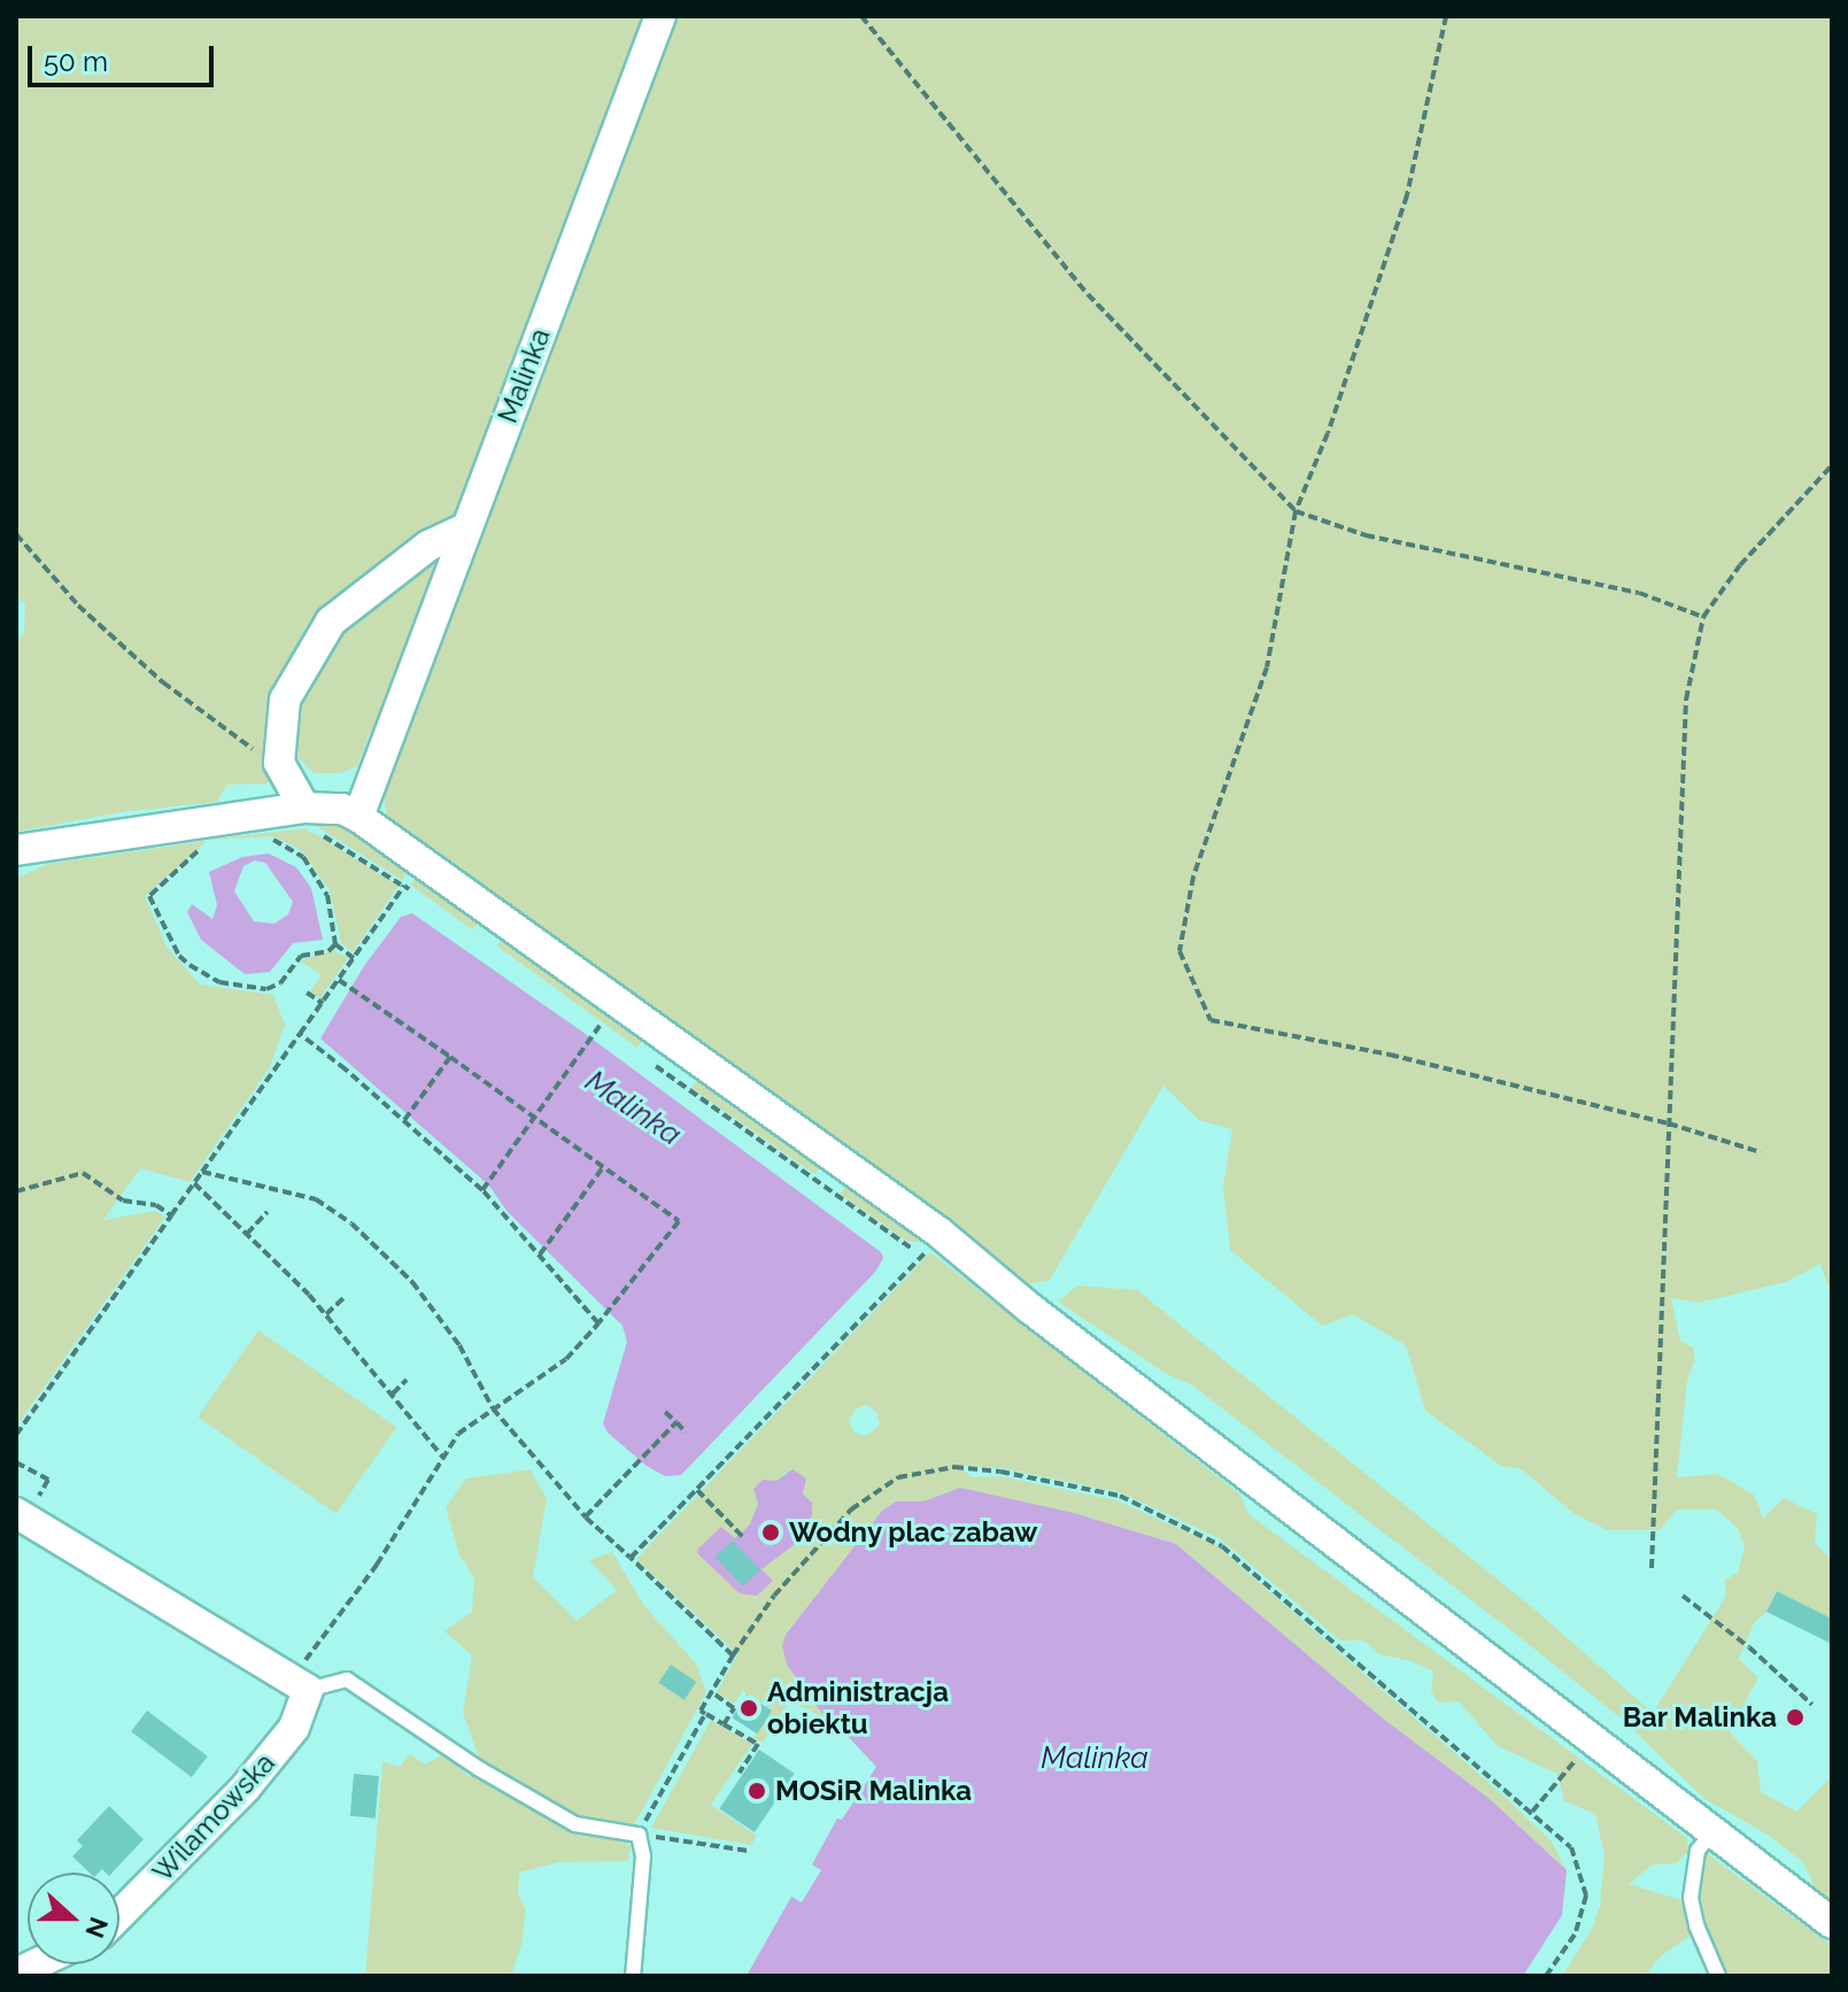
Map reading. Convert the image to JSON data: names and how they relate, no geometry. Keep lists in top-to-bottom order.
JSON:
{
  "streets": {
    "street": ["Malinka", "Wilamowska"]
  },
  "water": ["Malinka"],
  "places": [
    "Wodny plac zabaw",
    "Administracja obiektu",
    "Bar Malinka",
    "MOSiR Malinka"
  ],
  "scale_bar": "50 m",
  "north": "right"
}
